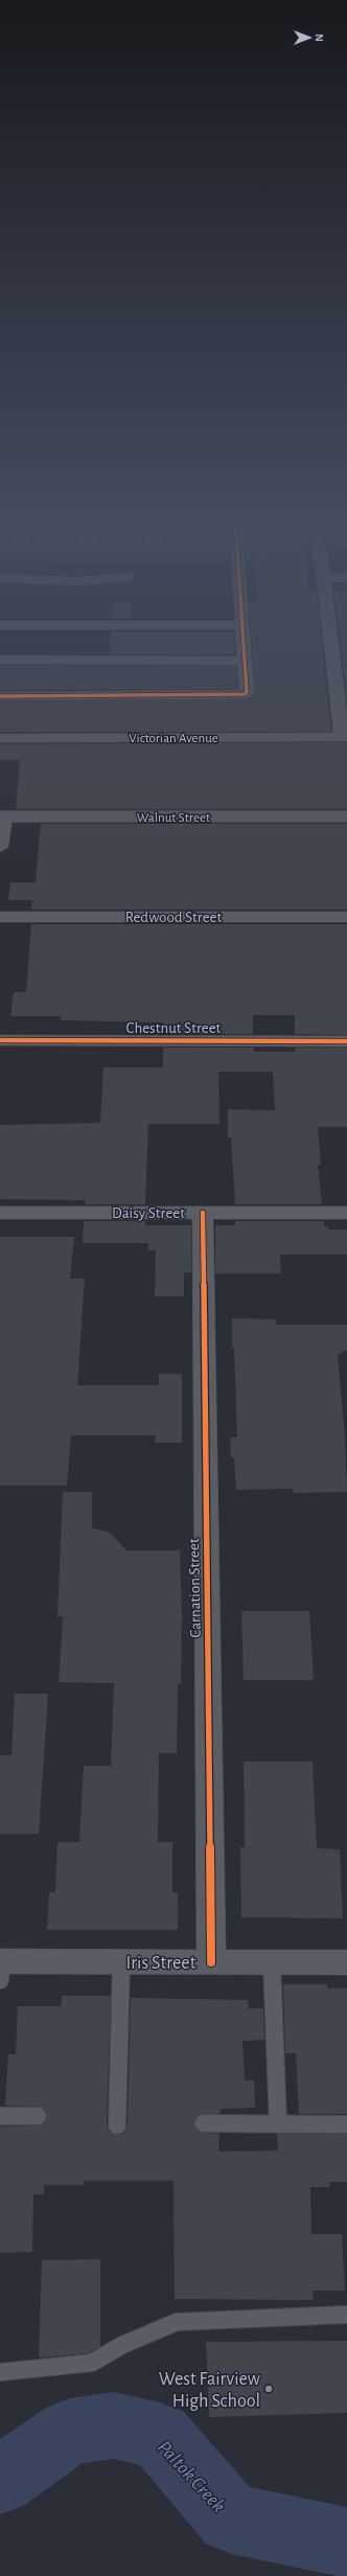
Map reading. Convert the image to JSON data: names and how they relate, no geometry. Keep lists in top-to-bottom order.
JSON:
{
  "streets": {
    "street": [
      "Victorian Avenue",
      "Walnut Street",
      "Redwood Street",
      "Chestnut Street",
      "Daisy Street",
      "Carnation Street",
      "Iris Street"
    ]
  },
  "crossings": [
    ["Daisy Street", "Carnation Street"],
    ["Carnation Street", "Iris Street"]
  ],
  "water": ["Paltok Creek"],
  "places": ["West Fairview High School"],
  "north": "right"
}
